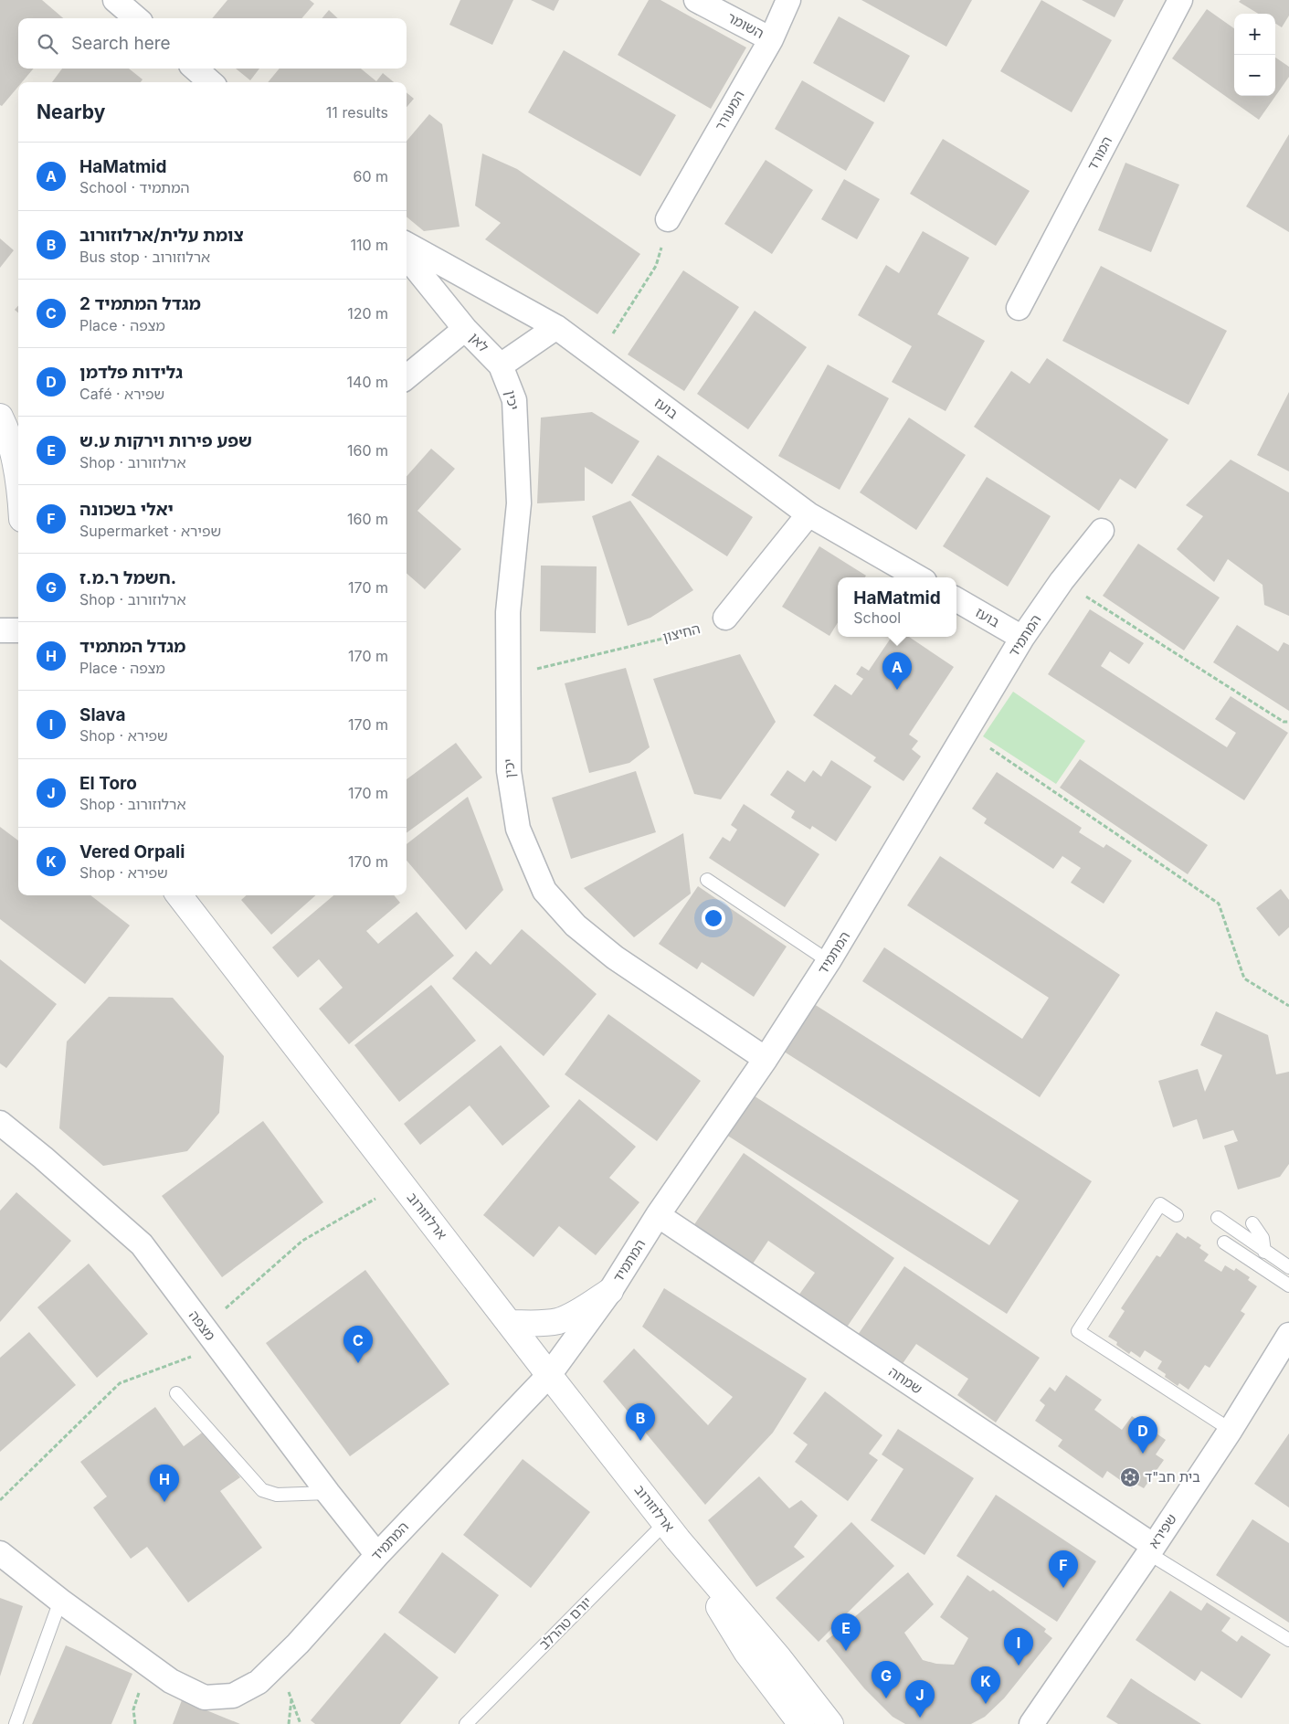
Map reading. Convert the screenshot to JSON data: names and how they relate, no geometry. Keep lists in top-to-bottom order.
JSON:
{
  "streets": {
    "street": [
      "השומר",
      "המעורר",
      "המורד",
      "לאן",
      "יכין",
      "בועז",
      "המתמיד",
      "ארלוזורוב",
      "מצפה",
      "שמחה",
      "שפירא"
    ],
    "lane": ["יורם טהרלב"],
    "path": ["החיצון"]
  },
  "crossings": [
    ["השומר", "המעורר"],
    ["לאן", "יכין"],
    ["יכין", "החיצון"],
    ["יכין", "המתמיד"],
    ["בועז", "המתמיד"],
    ["המתמיד", "ארלוזורוב"],
    ["המתמיד", "מצפה"],
    ["המתמיד", "שמחה"],
    ["ארלוזורוב", "יורם טהרלב"],
    ["שמחה", "שפירא"]
  ],
  "places": {
    "synagogue": ["בית חב\"ד"]
  },
  "page": {
    "map_buttons": ["+", "−"],
    "search": "Search here",
    "heading": ["Nearby", "11 results"],
    "list": [
      {
        "mark": "A",
        "name": "HaMatmid",
        "note": "School · המתמיד",
        "value": "60 m"
      },
      {
        "mark": "B",
        "name": "צומת עלית/ארלוזורוב",
        "note": "Bus stop · ארלוזורוב",
        "value": "110 m"
      },
      {
        "mark": "C",
        "name": "מגדל המתמיד 2",
        "note": "Place · מצפה",
        "value": "120 m"
      },
      {
        "mark": "D",
        "name": "גלידות פלדמן",
        "note": "Café · שפירא",
        "value": "140 m"
      },
      {
        "mark": "E",
        "name": "שפע פירות וירקות ע.ש",
        "note": "Shop · ארלוזורוב",
        "value": "160 m"
      },
      {
        "mark": "F",
        "name": "יאלי בשכונה",
        "note": "Supermarket · שפירא",
        "value": "160 m"
      },
      {
        "mark": "G",
        "name": "חשמל ר.מ.ז.",
        "note": "Shop · ארלוזורוב",
        "value": "170 m"
      },
      {
        "mark": "H",
        "name": "מגדל המתמיד",
        "note": "Place · מצפה",
        "value": "170 m"
      },
      {
        "mark": "I",
        "name": "Slava",
        "note": "Shop · שפירא",
        "value": "170 m"
      },
      {
        "mark": "J",
        "name": "El Toro",
        "note": "Shop · ארלוזורוב",
        "value": "170 m"
      },
      {
        "mark": "K",
        "name": "Vered Orpali",
        "note": "Shop · שפירא",
        "value": "170 m"
      }
    ],
    "popup": ["HaMatmid", "School"],
    "pins": [
      "A",
      "C",
      "B",
      "D",
      "H",
      "F",
      "E",
      "I",
      "G",
      "K",
      "J"
    ]
  }
}
